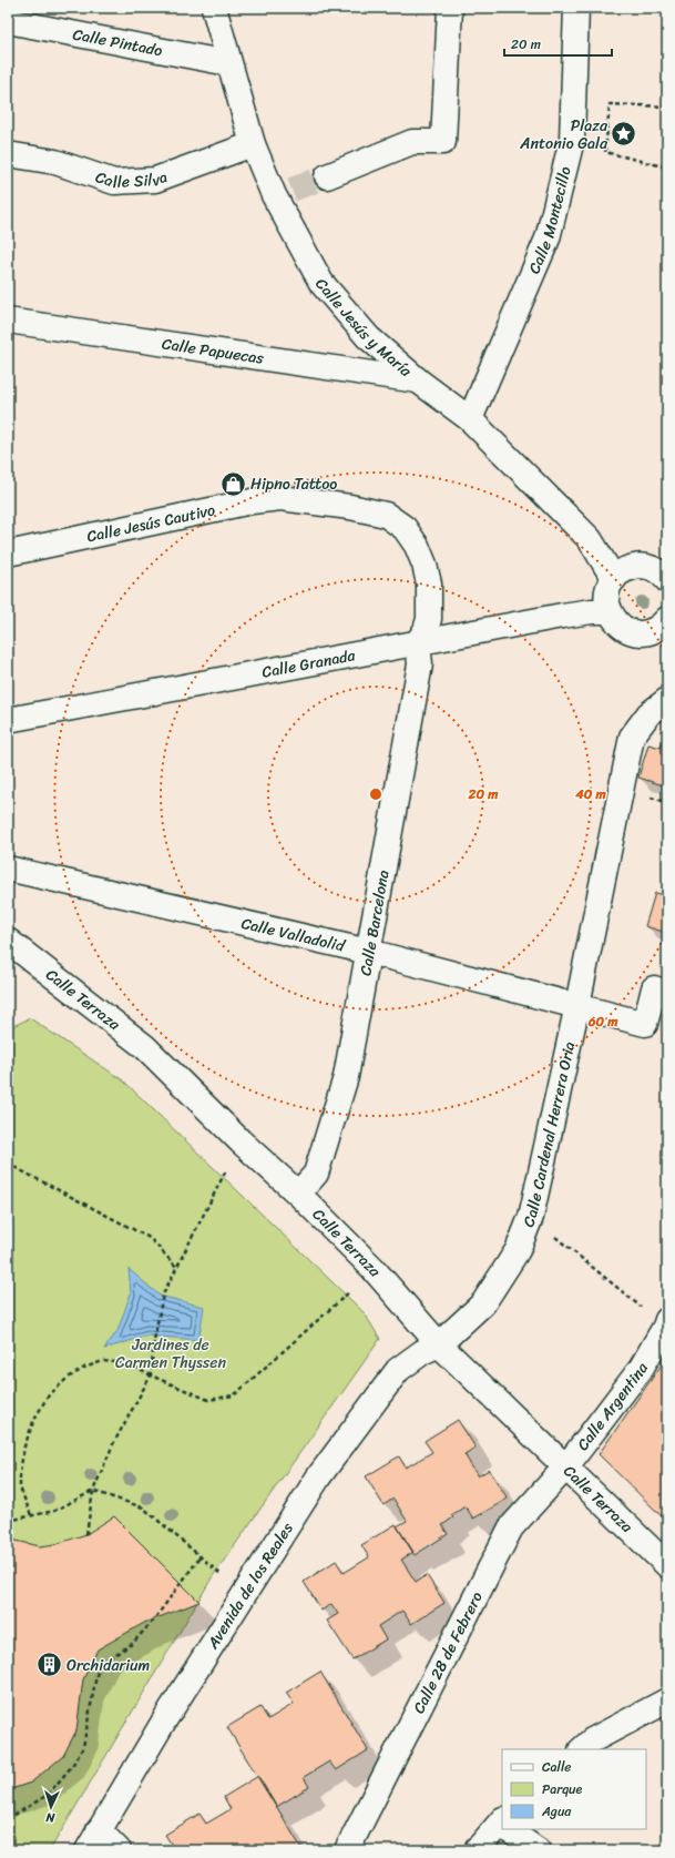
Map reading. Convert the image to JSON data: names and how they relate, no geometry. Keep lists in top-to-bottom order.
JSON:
{
  "streets": {
    "street": [
      "Calle Pintado",
      "Calle Silva",
      "Calle Montecillo",
      "Calle Jesús y María",
      "Calle Papuecas",
      "Calle Jesús Cautivo",
      "Calle Granada",
      "Calle Barcelona",
      "Calle Valladolid",
      "Calle Terraza",
      "Calle Cardenal Herrera Oria",
      "Calle Argentina",
      "Avenida de los Reales",
      "Calle 28 de Febrero"
    ]
  },
  "crossings": [
    ["Calle Pintado", "Calle Jesús y María"],
    ["Calle Silva", "Calle Jesús y María"],
    ["Calle Montecillo", "Calle Jesús y María"],
    ["Calle Jesús y María", "Calle Papuecas"],
    ["Calle Jesús Cautivo", "Calle Granada"],
    ["Calle Jesús Cautivo", "Calle Barcelona"],
    ["Calle Granada", "Calle Barcelona"],
    ["Calle Barcelona", "Calle Valladolid"],
    ["Calle Barcelona", "Calle Terraza"],
    ["Calle Valladolid", "Calle Cardenal Herrera Oria"],
    ["Calle Terraza", "Calle Cardenal Herrera Oria"],
    ["Calle Terraza", "Calle Argentina"],
    ["Calle Terraza", "Avenida de los Reales"],
    ["Calle Terraza", "Calle 28 de Febrero"],
    ["Calle Cardenal Herrera Oria", "Avenida de los Reales"],
    ["Calle Argentina", "Calle 28 de Febrero"]
  ],
  "parks": ["Jardines de Carmen Thyssen"],
  "places": {
    "place": ["Plaza Antonio Gala"],
    "shop": ["Hipno Tattoo"],
    "building": ["Orchidarium"]
  },
  "legend": ["Calle", "Parque", "Agua"],
  "scale_bar": "20 m",
  "north": "bottom",
  "rings": ["20 m", "40 m", "60 m"]
}
